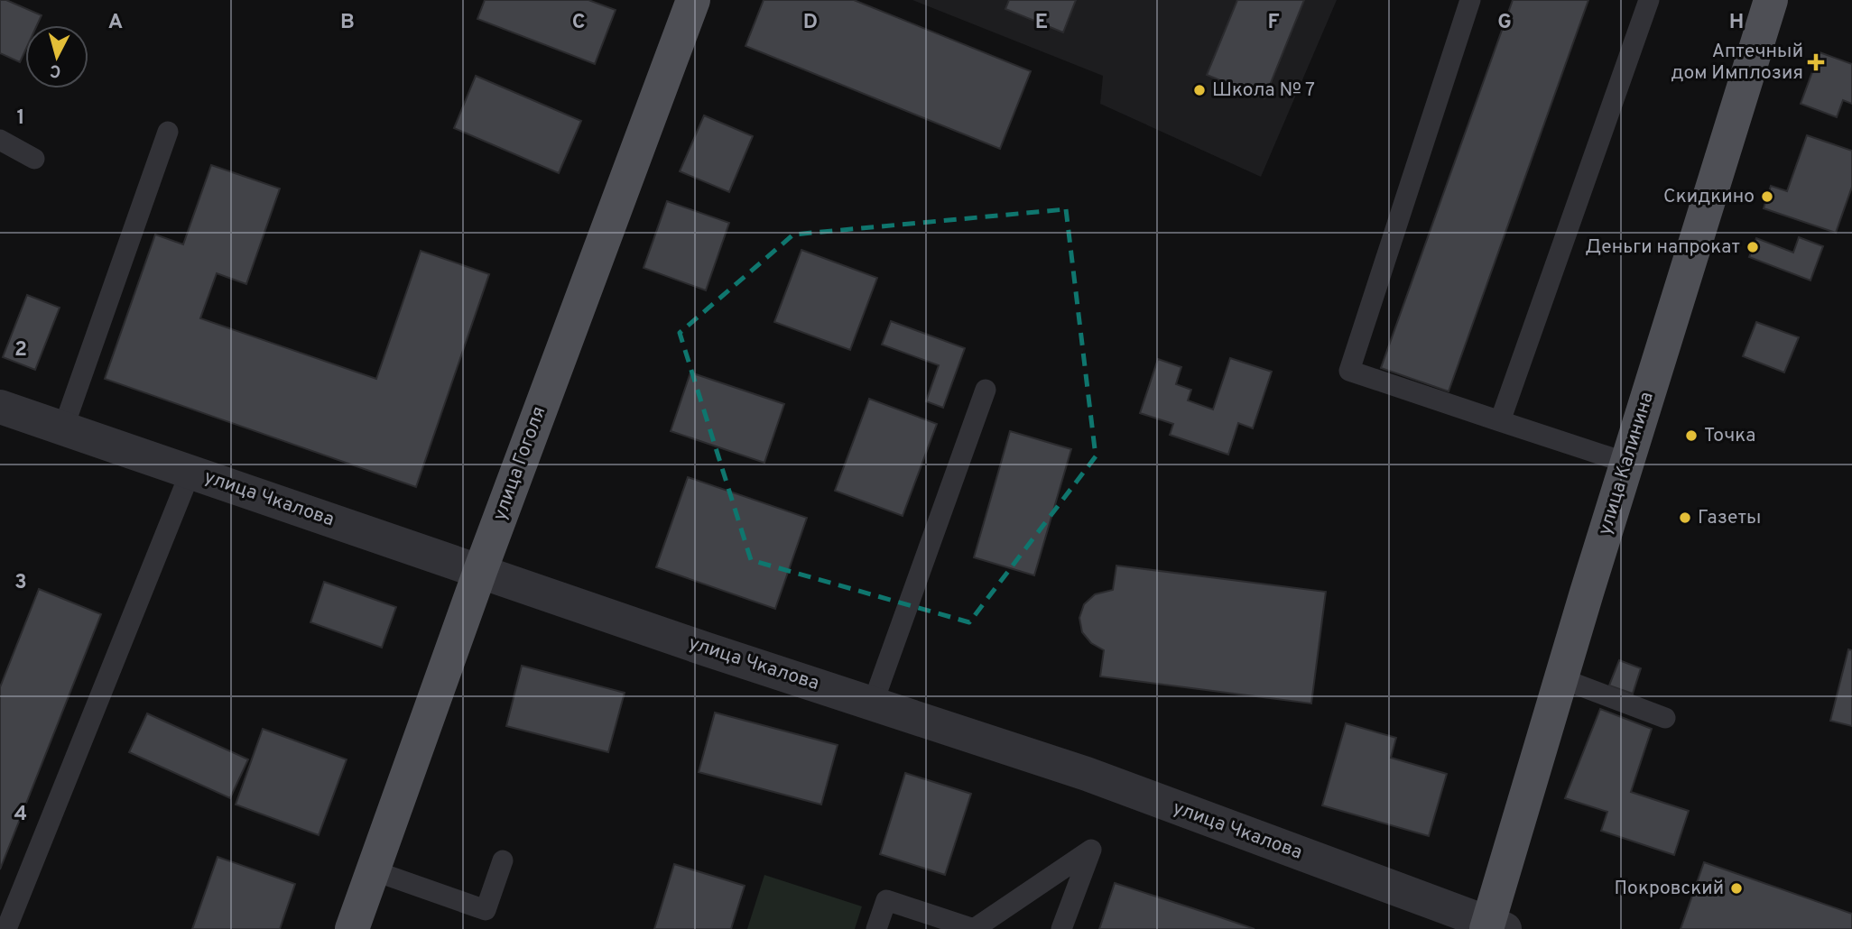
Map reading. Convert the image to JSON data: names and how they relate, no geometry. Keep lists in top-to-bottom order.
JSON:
{
  "streets": {
    "main road": ["улица Гоголя", "улица Калинина"],
    "street": ["улица Чкалова"]
  },
  "crossings": [
    ["улица Гоголя", "улица Чкалова"],
    ["улица Калинина", "улица Чкалова"]
  ],
  "places": {
    "health": ["Аптечный дом Имплозия"],
    "other": [
      "Школа № 7",
      "Скидкино",
      "Деньги напрокат",
      "Точка",
      "Газеты",
      "Покровский"
    ]
  },
  "north": "bottom",
  "grid": {
    "columns": [
      "A",
      "B",
      "C",
      "D",
      "E",
      "F",
      "G",
      "H"
    ],
    "rows": [
      "1",
      "2",
      "3",
      "4"
    ]
  }
}
